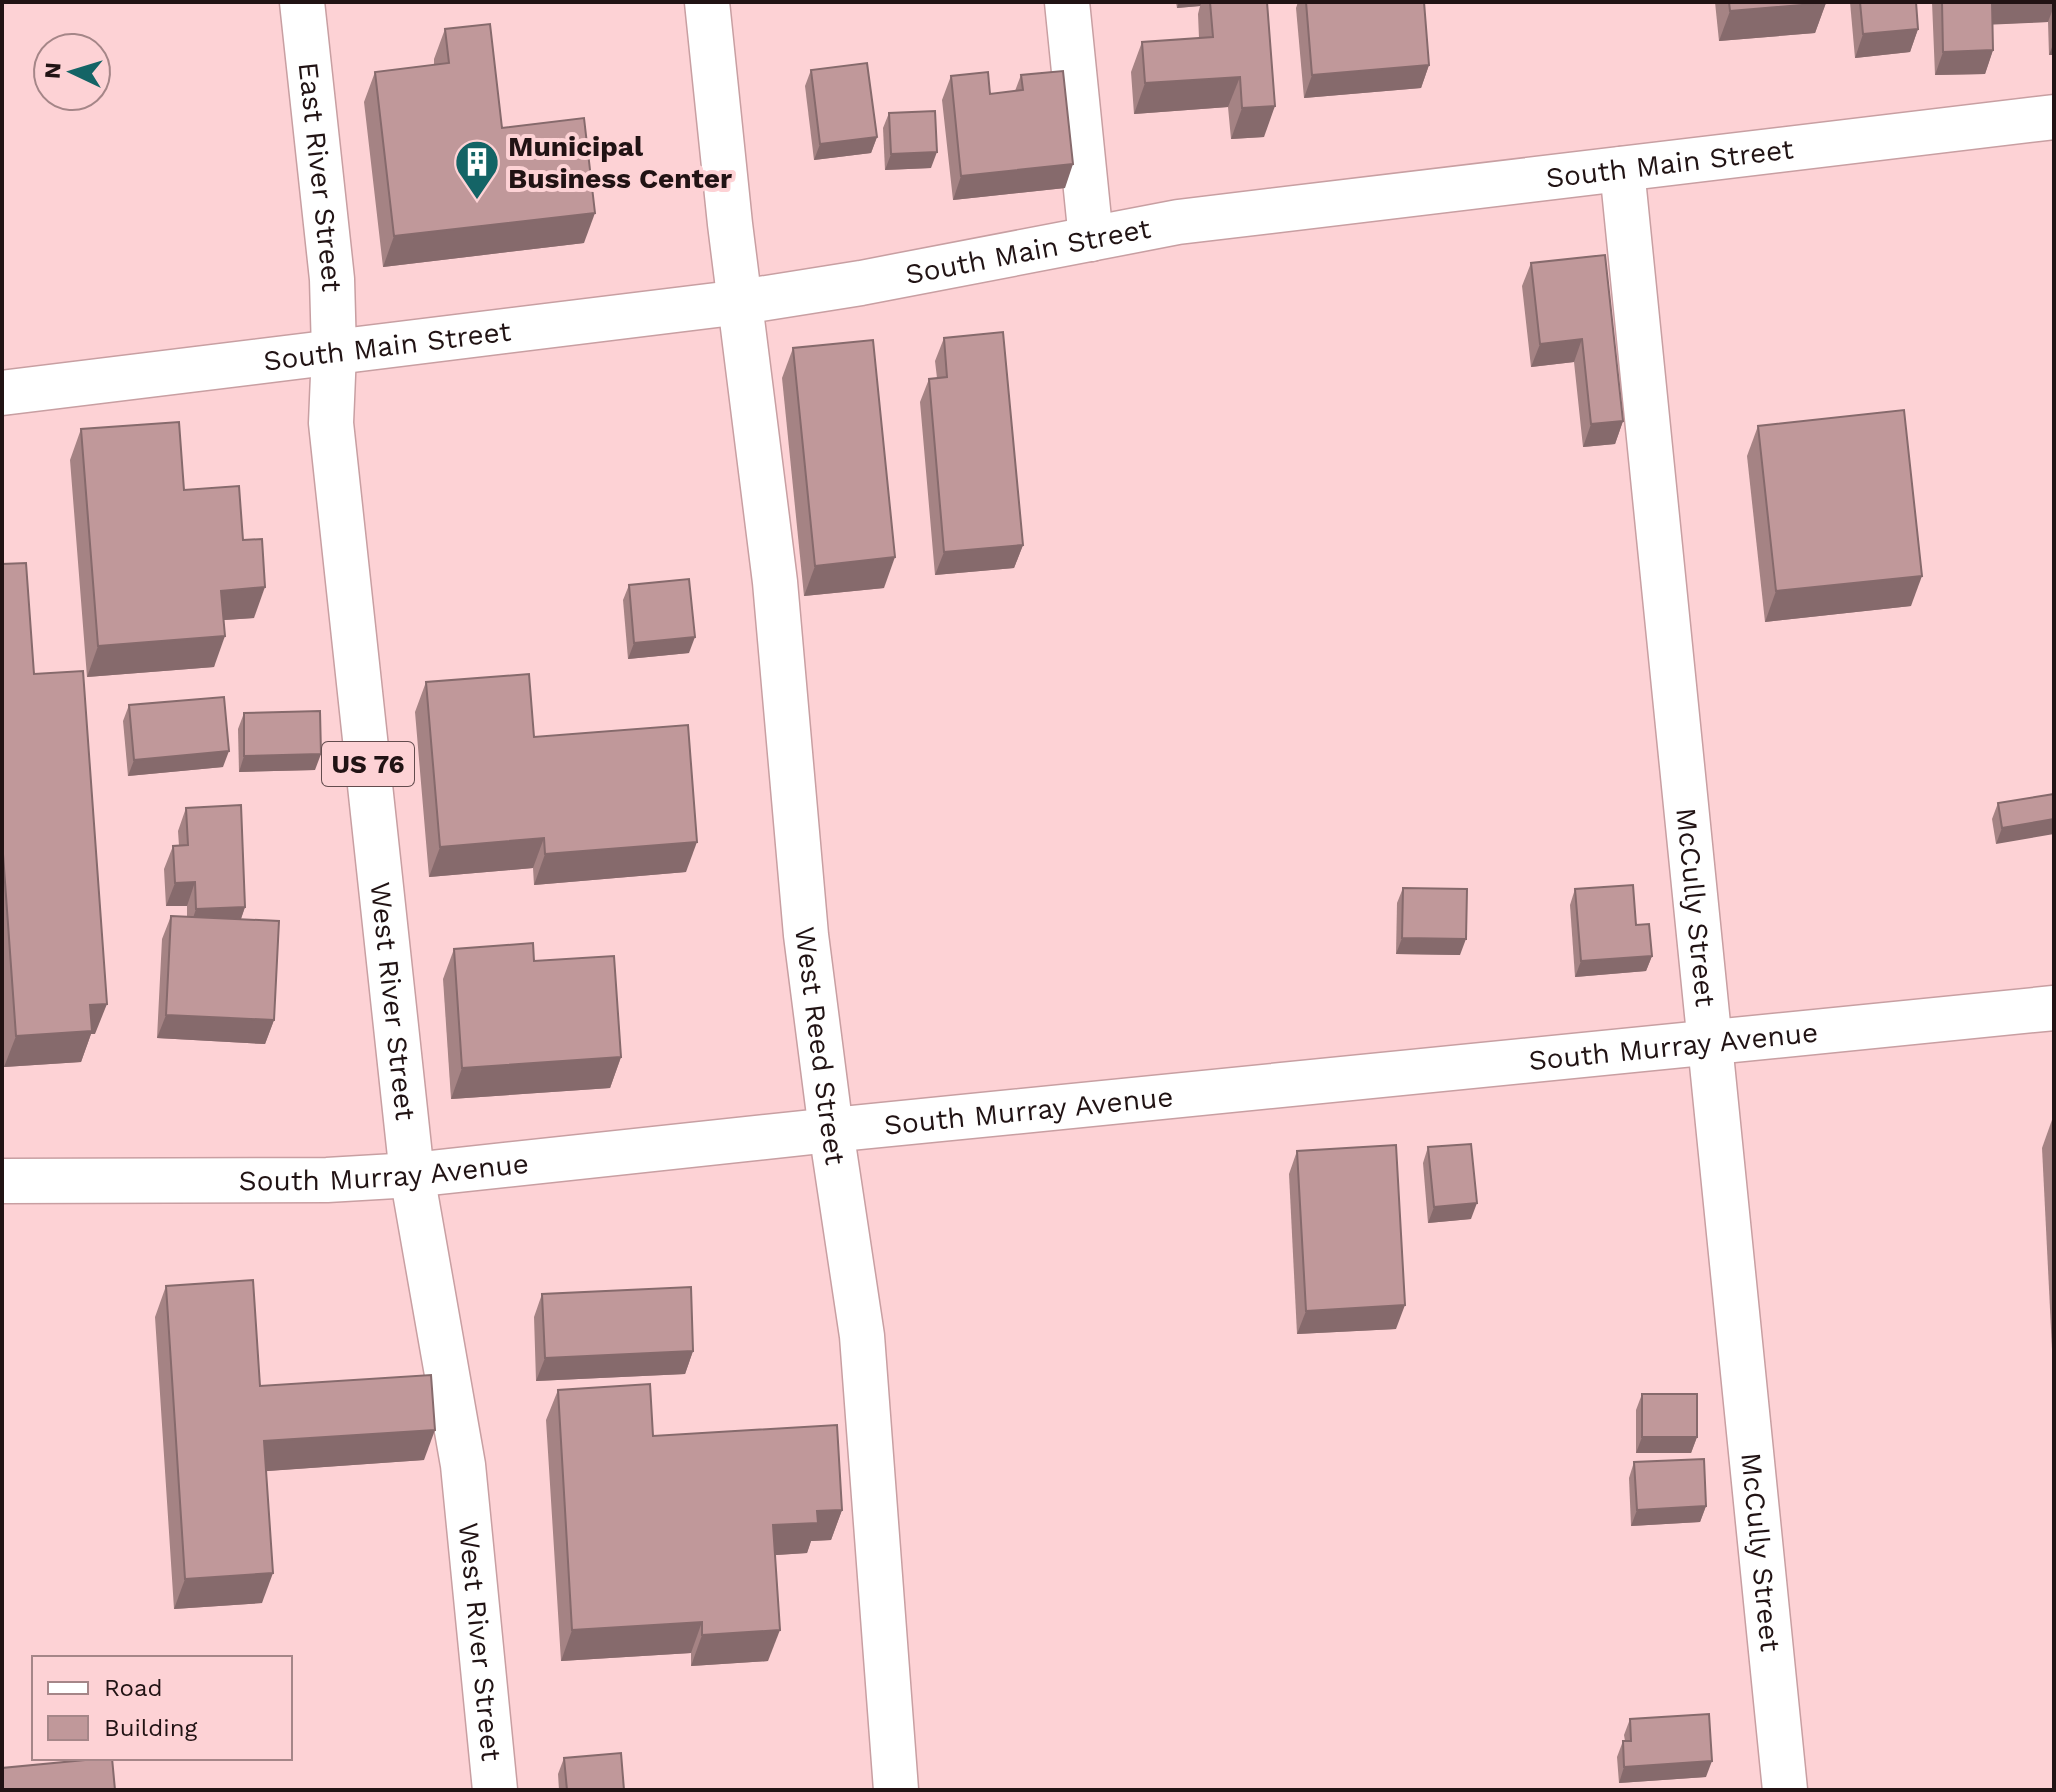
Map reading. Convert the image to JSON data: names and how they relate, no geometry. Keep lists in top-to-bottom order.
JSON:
{
  "streets": {
    "main road": [
      "South Main Street",
      "East River Street",
      "US 76",
      "McCully Street",
      "West River Street",
      "West Reed Street",
      "South Murray Avenue"
    ]
  },
  "crossings": [
    ["South Main Street", "East River Street"],
    ["South Main Street", "McCully Street"],
    ["South Main Street", "West River Street"],
    ["South Main Street", "West Reed Street"],
    ["East River Street", "West River Street"],
    ["McCully Street", "South Murray Avenue"],
    ["West River Street", "South Murray Avenue"],
    ["West Reed Street", "South Murray Avenue"]
  ],
  "places": {
    "building": ["Municipal Business Center"]
  },
  "legend": ["Road", "Building"],
  "north": "left"
}
